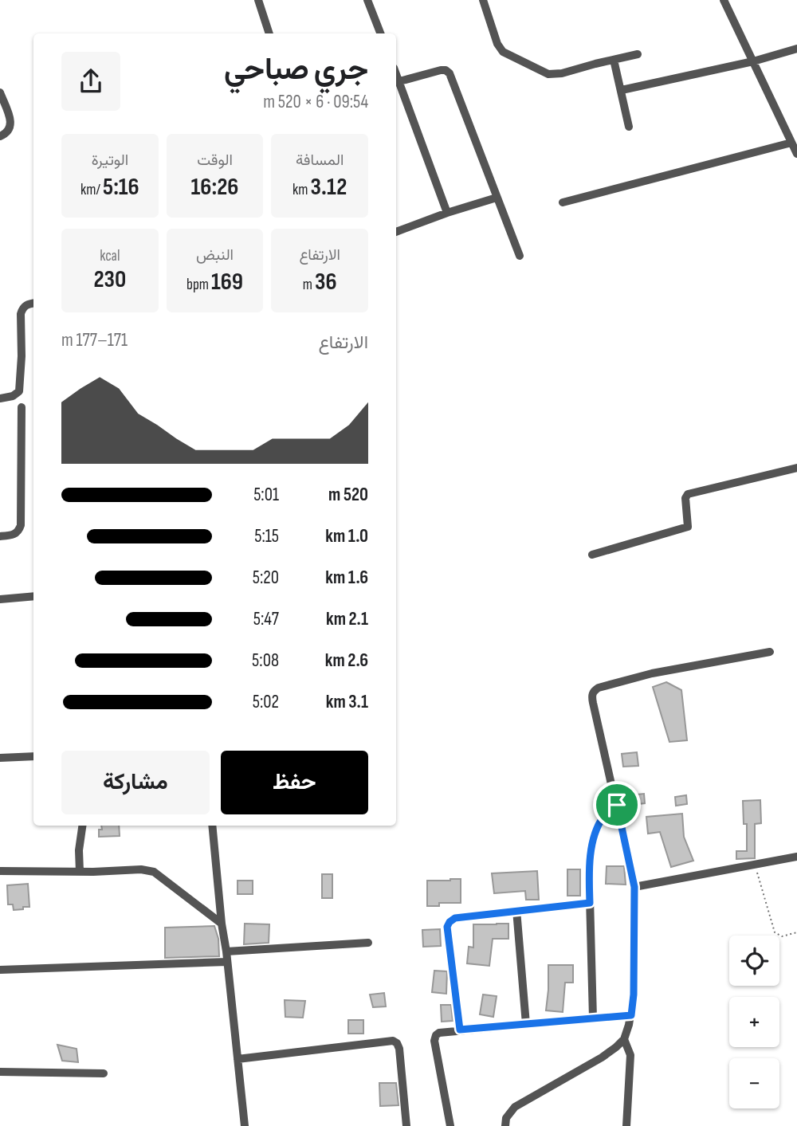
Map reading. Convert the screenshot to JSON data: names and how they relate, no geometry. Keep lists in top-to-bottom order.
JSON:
{
  "page": {
    "heading": ["جري صباحي", "09:54 · 6 × 520 m"],
    "stats": [
      ["المسافة", "3.12 km"],
      ["الوقت", "16:26"],
      ["الوتيرة", "5:16 /km"],
      ["الارتفاع", "36 m"],
      ["النبض", "169 bpm"],
      ["kcal", "230"]
    ],
    "chart": ["الارتفاع", "171–177 m"],
    "list": [
      {
        "name": "520 m",
        "note": "5:01"
      },
      {
        "name": "1.0 km",
        "note": "5:15"
      },
      {
        "name": "1.6 km",
        "note": "5:20"
      },
      {
        "name": "2.1 km",
        "note": "5:47"
      },
      {
        "name": "2.6 km",
        "note": "5:08"
      },
      {
        "name": "3.1 km",
        "note": "5:02"
      }
    ],
    "buttons": ["حفظ", "مشاركة"],
    "map_buttons": ["+", "−"]
  }
}
